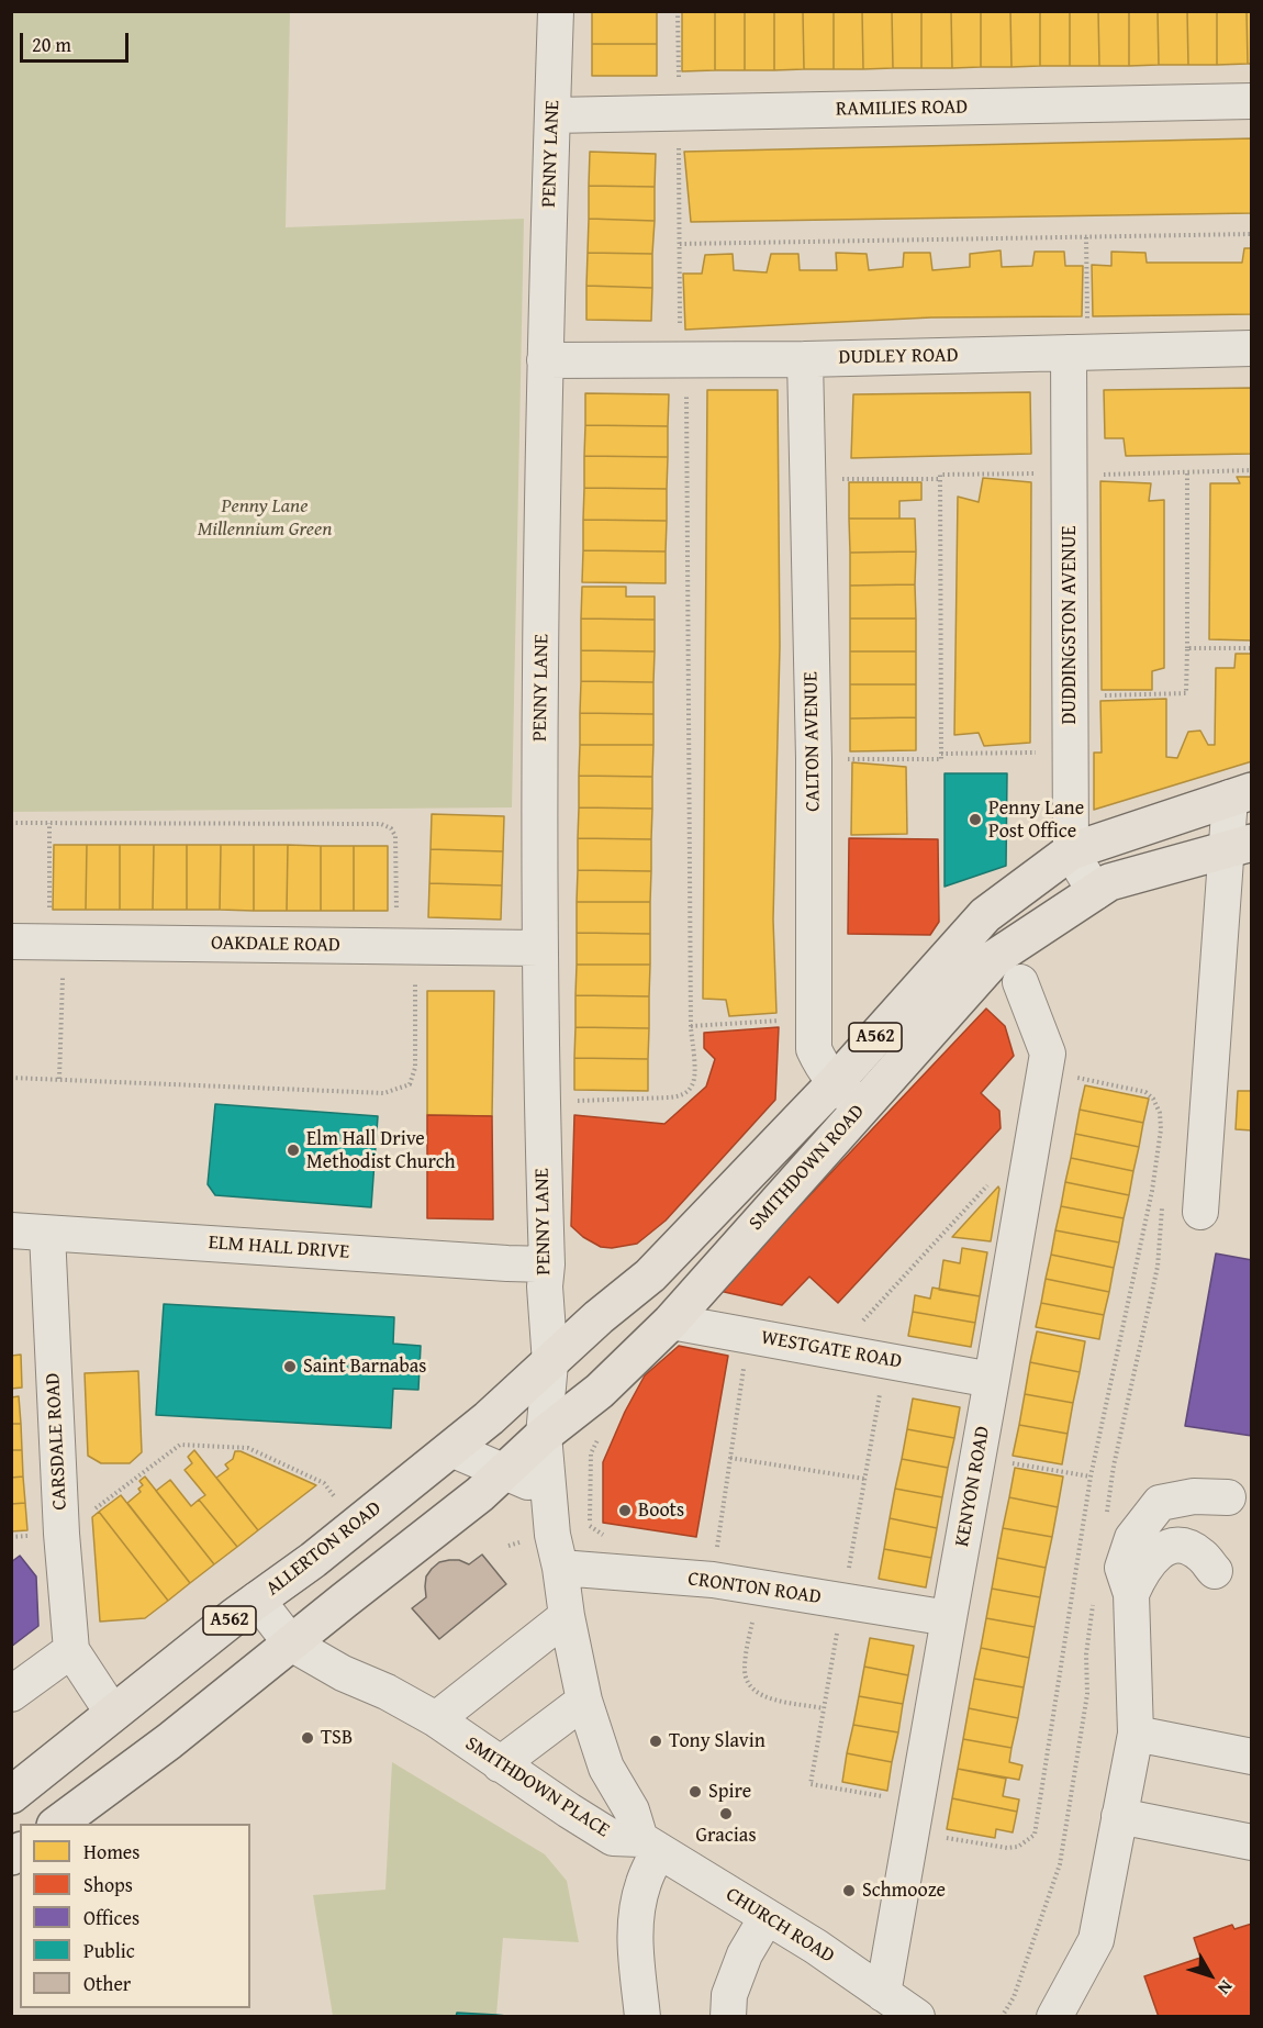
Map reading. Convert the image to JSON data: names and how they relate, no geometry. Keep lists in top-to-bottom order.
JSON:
{
  "streets": {
    "highway": ["A562", "SMITHDOWN ROAD", "ALLERTON ROAD"],
    "street": [
      "RAMILIES ROAD",
      "PENNY LANE",
      "DUDLEY ROAD",
      "DUDDINGSTON AVENUE",
      "CALTON AVENUE",
      "OAKDALE ROAD",
      "ELM HALL DRIVE",
      "WESTGATE ROAD",
      "CARSDALE ROAD",
      "KENYON ROAD",
      "CRONTON ROAD",
      "SMITHDOWN PLACE",
      "CHURCH ROAD"
    ]
  },
  "crossings": [
    ["RAMILIES ROAD", "PENNY LANE"],
    ["PENNY LANE", "DUDLEY ROAD"],
    ["PENNY LANE", "OAKDALE ROAD"],
    ["PENNY LANE", "SMITHDOWN ROAD"],
    ["PENNY LANE", "ELM HALL DRIVE"],
    ["PENNY LANE", "SMITHDOWN PLACE"],
    ["DUDLEY ROAD", "DUDDINGSTON AVENUE"],
    ["DUDLEY ROAD", "CALTON AVENUE"],
    ["DUDDINGSTON AVENUE", "SMITHDOWN ROAD"],
    ["CALTON AVENUE", "SMITHDOWN ROAD"],
    ["A562", "SMITHDOWN ROAD"],
    ["A562", "SMITHDOWN PLACE"],
    ["SMITHDOWN ROAD", "WESTGATE ROAD"],
    ["SMITHDOWN ROAD", "ALLERTON ROAD"],
    ["SMITHDOWN ROAD", "SMITHDOWN PLACE"],
    ["ELM HALL DRIVE", "CARSDALE ROAD"],
    ["WESTGATE ROAD", "KENYON ROAD"],
    ["KENYON ROAD", "CRONTON ROAD"],
    ["KENYON ROAD", "CHURCH ROAD"],
    ["ALLERTON ROAD", "SMITHDOWN PLACE"],
    ["CRONTON ROAD", "SMITHDOWN PLACE"],
    ["SMITHDOWN PLACE", "CHURCH ROAD"]
  ],
  "parks": ["Penny Lane Millennium Green"],
  "places": [
    "Penny Lane Post Office",
    "Elm Hall Drive Methodist Church",
    "Saint Barnabas",
    "Boots",
    "TSB",
    "Tony Slavin",
    "Spire",
    "Gracias",
    "Schmooze"
  ],
  "legend": [
    "Homes",
    "Shops",
    "Offices",
    "Public",
    "Other"
  ],
  "scale_bar": "20 m",
  "north": "bottom right"
}
